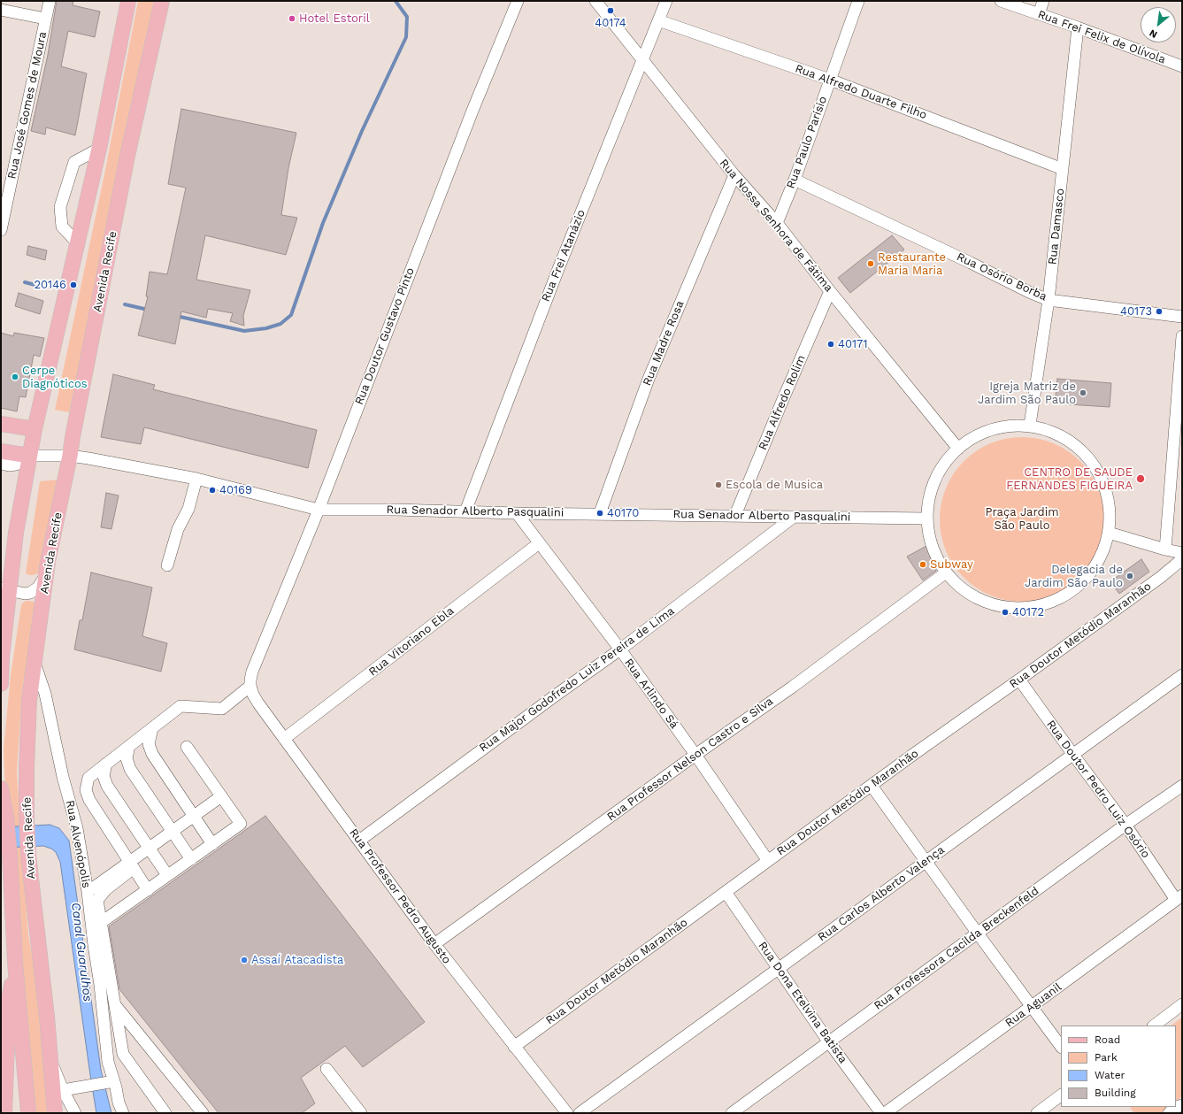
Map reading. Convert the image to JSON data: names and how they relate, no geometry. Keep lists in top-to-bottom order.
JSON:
{
  "streets": {
    "main road": ["Avenida Recife"],
    "street": [
      "Rua Frei Felix de Olívola",
      "Rua Alfredo Duarte Filho",
      "Rua José Gomes de Moura",
      "Rua Paulo Parísio",
      "Rua Nossa Senhora de Fátima",
      "Rua Damasco",
      "Rua Frei Atanázio",
      "Rua Osório Borba",
      "Rua Doutor Gustavo Pinto",
      "Rua Madre Rosa",
      "Rua Alfredo Rolim",
      "Rua Senador Alberto Pasqualini",
      "Rua Doutor Metódio Maranhão",
      "Rua Vitoriano Ebla",
      "Rua Major Godofredo Luiz Pereira de Lima",
      "Rua Arlindo Sá",
      "Rua Professor Nelson Castro e Silva",
      "Rua Doutor Pedro Luiz Osório",
      "Rua Alvenópolis",
      "Rua Carlos Alberto Valença",
      "Rua Professor Pedro Augusto",
      "Rua Professora Cacilda Breckenfeld",
      "Rua Dona Etelvina Batista",
      "Rua Aguanil"
    ]
  },
  "crossings": [
    ["Rua Frei Felix de Olívola", "Rua Damasco"],
    ["Rua Alfredo Duarte Filho", "Rua Paulo Parísio"],
    ["Rua Alfredo Duarte Filho", "Rua Damasco"],
    ["Rua Alfredo Duarte Filho", "Rua Frei Atanázio"],
    ["Rua Paulo Parísio", "Rua Nossa Senhora de Fátima"],
    ["Rua Paulo Parísio", "Rua Osório Borba"],
    ["Rua Nossa Senhora de Fátima", "Rua Frei Atanázio"],
    ["Rua Nossa Senhora de Fátima", "Rua Madre Rosa"],
    ["Rua Nossa Senhora de Fátima", "Rua Alfredo Rolim"],
    ["Rua Damasco", "Rua Osório Borba"],
    ["Rua Frei Atanázio", "Rua Senador Alberto Pasqualini"],
    ["Avenida Recife", "Rua Senador Alberto Pasqualini"],
    ["Avenida Recife", "Rua Alvenópolis"],
    ["Rua Doutor Gustavo Pinto", "Rua Senador Alberto Pasqualini"],
    ["Rua Doutor Gustavo Pinto", "Rua Professor Pedro Augusto"],
    ["Rua Madre Rosa", "Rua Senador Alberto Pasqualini"],
    ["Rua Alfredo Rolim", "Rua Senador Alberto Pasqualini"],
    ["Rua Senador Alberto Pasqualini", "Rua Major Godofredo Luiz Pereira de Lima"],
    ["Rua Senador Alberto Pasqualini", "Rua Arlindo Sá"],
    ["Rua Doutor Metódio Maranhão", "Rua Arlindo Sá"],
    ["Rua Doutor Metódio Maranhão", "Rua Doutor Pedro Luiz Osório"],
    ["Rua Doutor Metódio Maranhão", "Rua Professor Pedro Augusto"],
    ["Rua Doutor Metódio Maranhão", "Rua Dona Etelvina Batista"],
    ["Rua Vitoriano Ebla", "Rua Arlindo Sá"],
    ["Rua Vitoriano Ebla", "Rua Professor Pedro Augusto"],
    ["Rua Major Godofredo Luiz Pereira de Lima", "Rua Arlindo Sá"],
    ["Rua Major Godofredo Luiz Pereira de Lima", "Rua Professor Pedro Augusto"],
    ["Rua Arlindo Sá", "Rua Professor Nelson Castro e Silva"],
    ["Rua Professor Nelson Castro e Silva", "Rua Professor Pedro Augusto"],
    ["Rua Doutor Pedro Luiz Osório", "Rua Carlos Alberto Valença"],
    ["Rua Doutor Pedro Luiz Osório", "Rua Professora Cacilda Breckenfeld"],
    ["Rua Doutor Pedro Luiz Osório", "Rua Aguanil"],
    ["Rua Carlos Alberto Valença", "Rua Dona Etelvina Batista"],
    ["Rua Professora Cacilda Breckenfeld", "Rua Dona Etelvina Batista"]
  ],
  "water": ["Canal Guarulhos"],
  "parks": ["Praça Jardim São Paulo"],
  "places": [
    "40174",
    "Hotel Estoril",
    "Restaurante Maria Maria",
    "20146",
    "40173",
    "40171",
    "Cerpe Diagnóticos",
    "Igreja Matriz de Jardim São Paulo",
    "CENTRO DE SAUDE FERNANDES FIGUEIRA",
    "Escola de Musica",
    "40169",
    "40170",
    "Subway",
    "Delegacia de Jardim São Paulo",
    "40172",
    "Assaí Atacadista"
  ],
  "legend": [
    "Road",
    "Park",
    "Water",
    "Building"
  ],
  "north": "bottom left"
}
